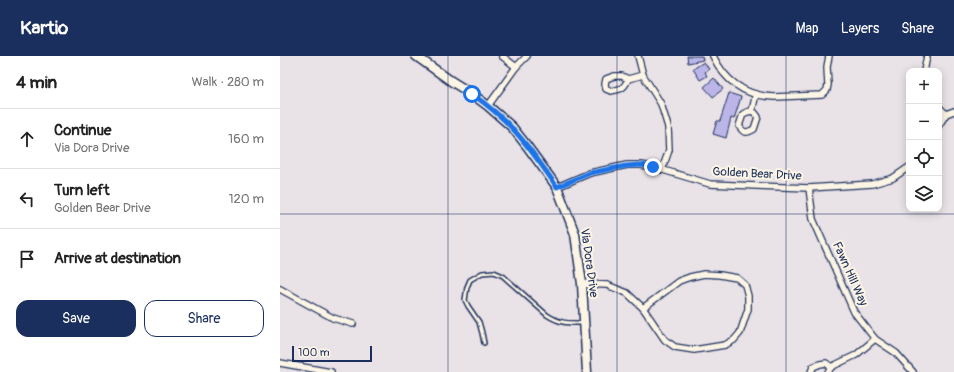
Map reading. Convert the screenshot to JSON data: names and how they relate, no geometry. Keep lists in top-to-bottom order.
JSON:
{
  "streets": {
    "street": ["Golden Bear Drive", "Via Dora Drive", "Fawn Hill Way"]
  },
  "crossings": [
    ["Golden Bear Drive", "Via Dora Drive"],
    ["Golden Bear Drive", "Fawn Hill Way"]
  ],
  "scale_bar": "100 m",
  "page": {
    "header": "Kartio",
    "nav": ["Map", "Layers", "Share"],
    "heading": ["4 min", "Walk · 280 m"],
    "map_buttons": ["+", "−"],
    "list": [
      ["Continue", "Via Dora Drive", "160 m"],
      ["Turn left", "Golden Bear Drive", "120 m"],
      "Arrive at destination"
    ],
    "buttons": ["Save", "Share"],
    "scale": "100 m"
  }
}
